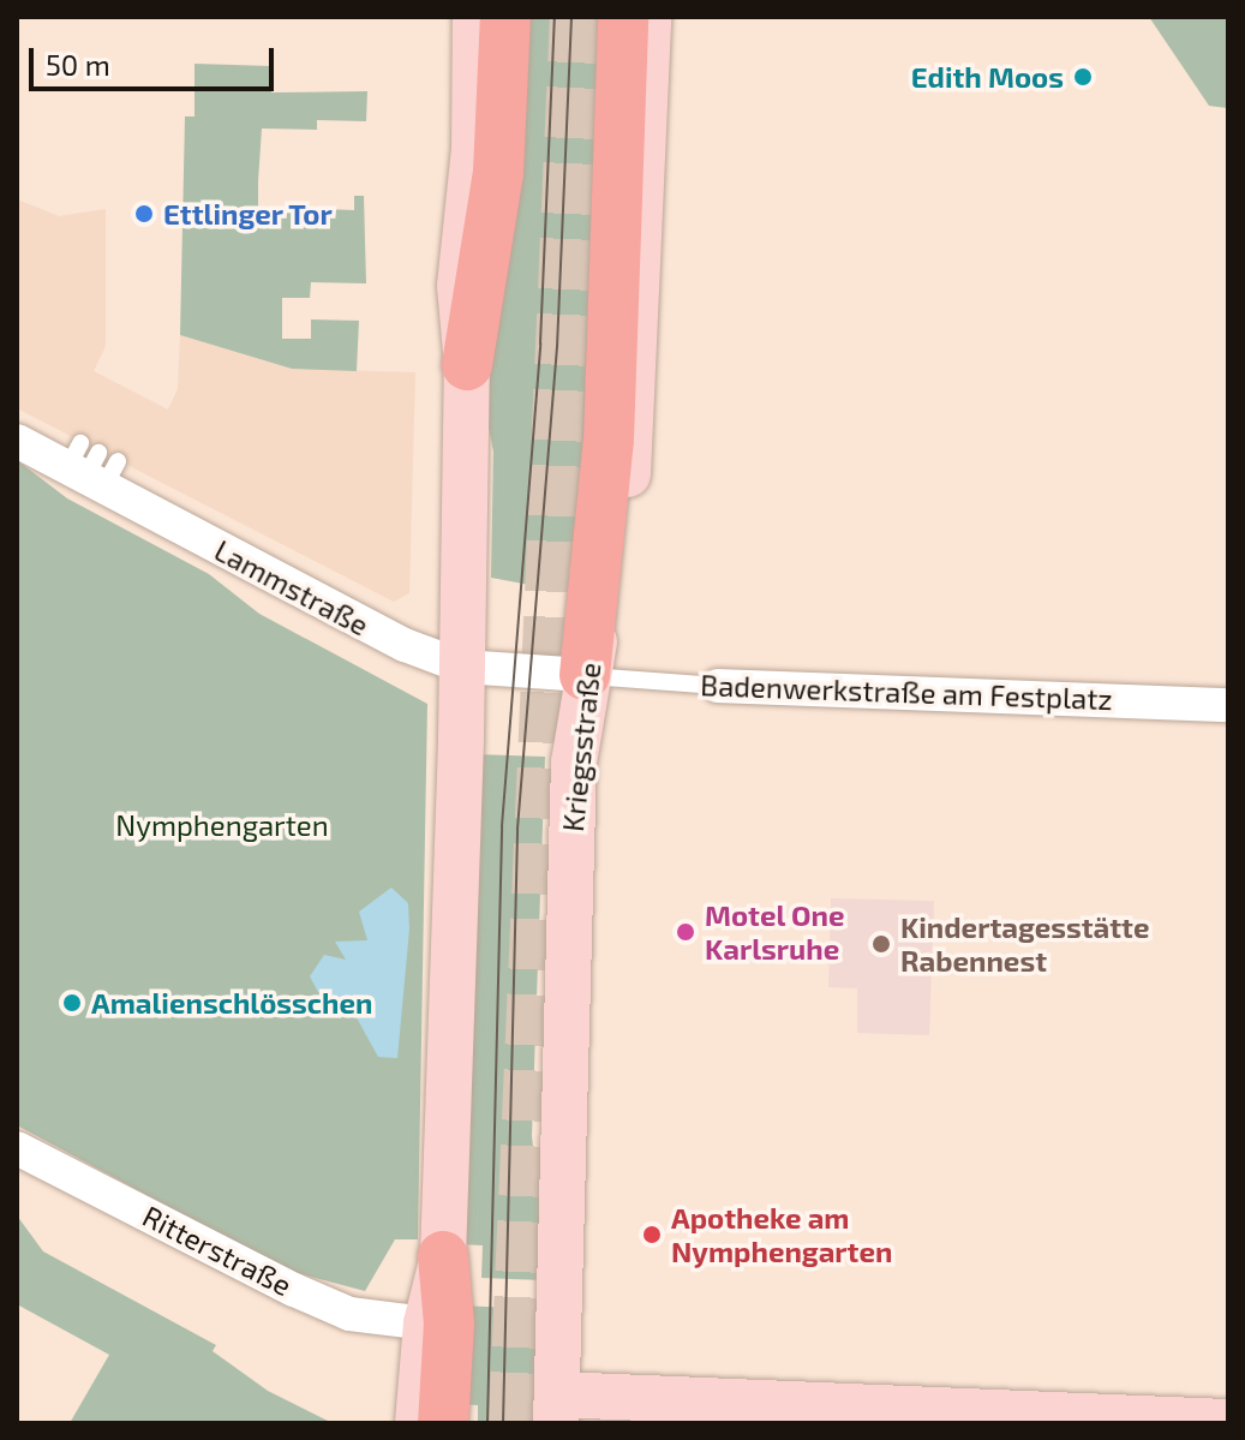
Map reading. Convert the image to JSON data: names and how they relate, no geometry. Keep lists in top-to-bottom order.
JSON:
{
  "streets": {
    "main road": ["Kriegsstraße"],
    "street": ["Lammstraße", "Badenwerkstraße am Festplatz", "Ritterstraße"]
  },
  "crossings": [
    ["Lammstraße", "Badenwerkstraße am Festplatz"],
    ["Lammstraße", "Kriegsstraße"],
    ["Badenwerkstraße am Festplatz", "Kriegsstraße"]
  ],
  "parks": ["Nymphengarten"],
  "places": [
    "Edith Moos",
    "Ettlinger Tor",
    "Motel One Karlsruhe",
    "Kindertagesstätte Rabennest",
    "Amalienschlösschen",
    "Apotheke am Nymphengarten"
  ],
  "scale_bar": "50 m"
}
